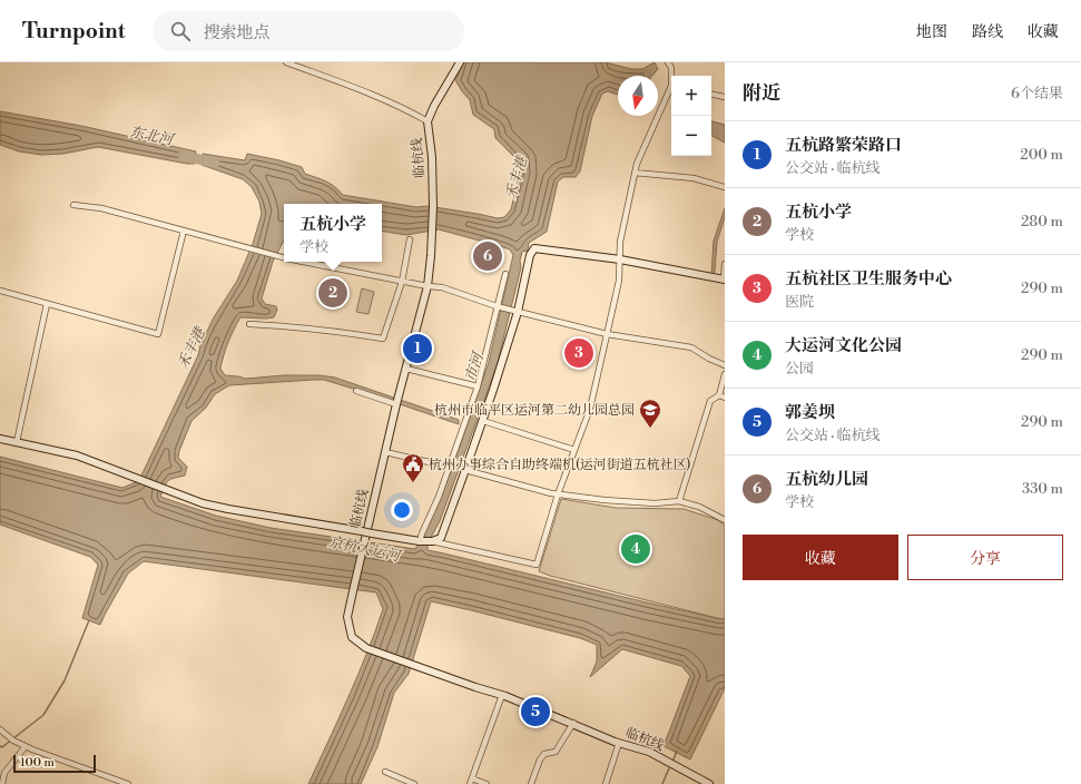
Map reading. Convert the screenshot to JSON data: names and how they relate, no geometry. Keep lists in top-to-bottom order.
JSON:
{
  "streets": {
    "street": ["临杭线"]
  },
  "water": [
    "东北河",
    "禾丰港",
    "市河",
    "京杭大运河"
  ],
  "places": {
    "school or university": ["杭州市临平区运河第二幼儿园总园"],
    "public building": ["杭州办事综合自助终端机(运河街道五杭社区)"]
  },
  "scale_bar": "100 m",
  "north": "bottom",
  "page": {
    "header": "Turnpoint",
    "search": "搜索地点",
    "nav": ["地图", "路线", "收藏"],
    "heading": ["附近", "6个结果"],
    "map_buttons": ["+", "−"],
    "list": [
      {
        "mark": "1",
        "name": "五杭路繁荣路口",
        "note": "公交站 · 临杭线",
        "value": "200 m"
      },
      {
        "mark": "2",
        "name": "五杭小学",
        "note": "学校",
        "value": "280 m"
      },
      {
        "mark": "3",
        "name": "五杭社区卫生服务中心",
        "note": "医院",
        "value": "290 m"
      },
      {
        "mark": "4",
        "name": "大运河文化公园",
        "note": "公园",
        "value": "290 m"
      },
      {
        "mark": "5",
        "name": "郭姜坝",
        "note": "公交站 · 临杭线",
        "value": "290 m"
      },
      {
        "mark": "6",
        "name": "五杭幼儿园",
        "note": "学校",
        "value": "330 m"
      }
    ],
    "popup": ["五杭小学", "学校"],
    "pins": [
      "6",
      "2",
      "1",
      "3",
      "4",
      "5"
    ],
    "buttons": ["收藏", "分享"],
    "scale": "100 m"
  }
}
